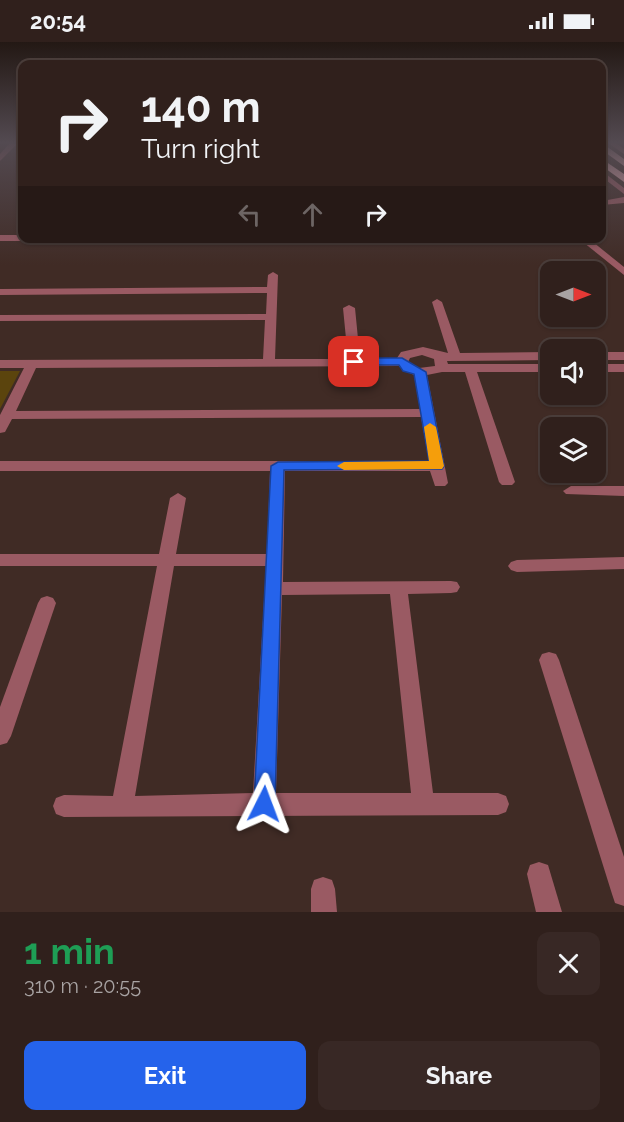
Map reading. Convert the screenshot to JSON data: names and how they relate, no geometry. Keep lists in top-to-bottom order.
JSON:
{
  "north": "right",
  "page": {
    "status": "20:54",
    "turn": ["140 m", "Turn right"],
    "heading": ["1 min", "310 m · 20:55"],
    "buttons": ["Exit", "Share"]
  }
}
